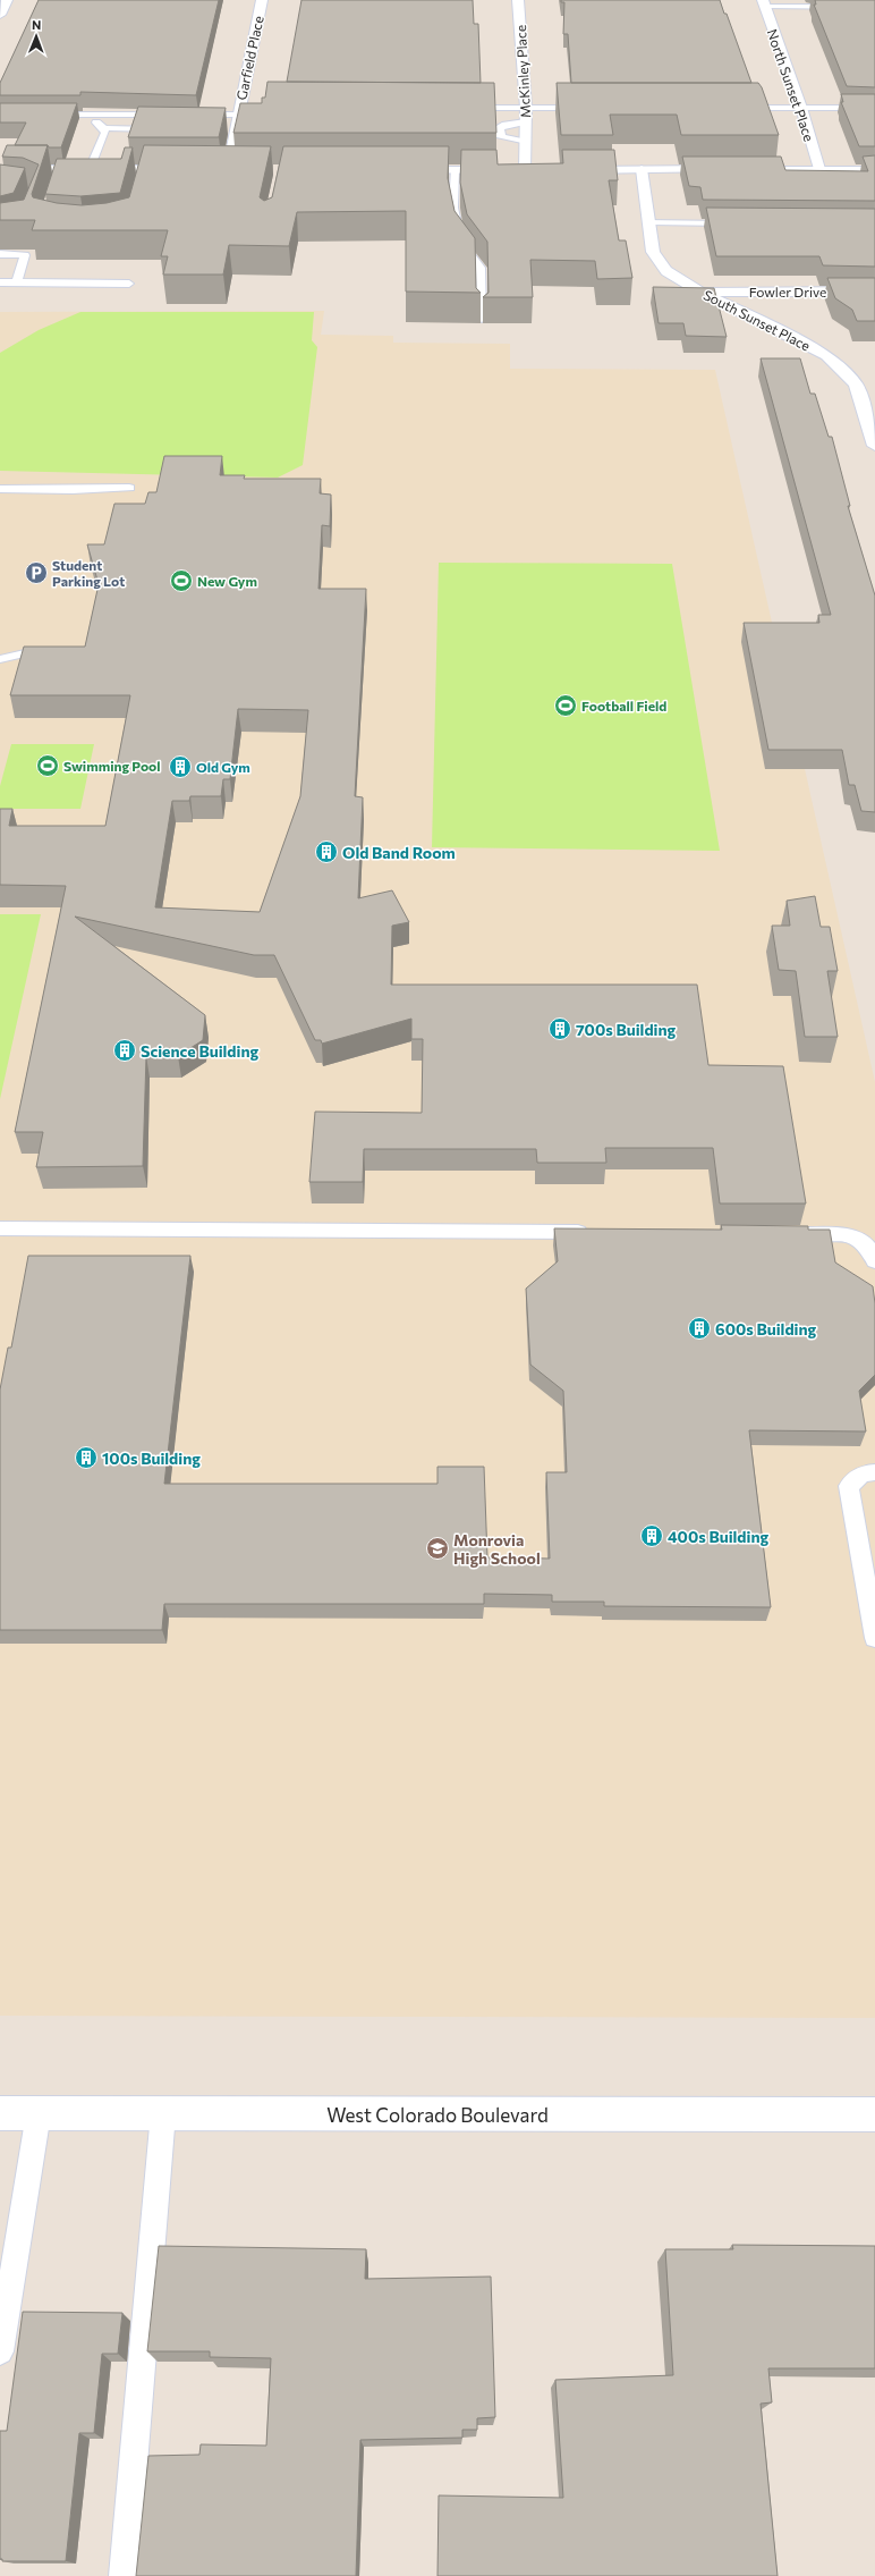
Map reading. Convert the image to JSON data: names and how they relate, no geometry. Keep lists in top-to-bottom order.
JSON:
{
  "streets": {
    "street": [
      "Garfield Place",
      "McKinley Place",
      "North Sunset Place",
      "Fowler Drive",
      "South Sunset Place",
      "West Colorado Boulevard"
    ]
  },
  "crossings": [
    ["Fowler Drive", "South Sunset Place"]
  ],
  "places": {
    "parking": ["Student Parking Lot"],
    "sports": ["New Gym", "Football Field", "Swimming Pool"],
    "building": [
      "Old Gym",
      "Old Band Room",
      "700s Building",
      "Science Building",
      "600s Building",
      "100s Building",
      "400s Building"
    ],
    "school or university": ["Monrovia High School"]
  },
  "north": "top"
}
